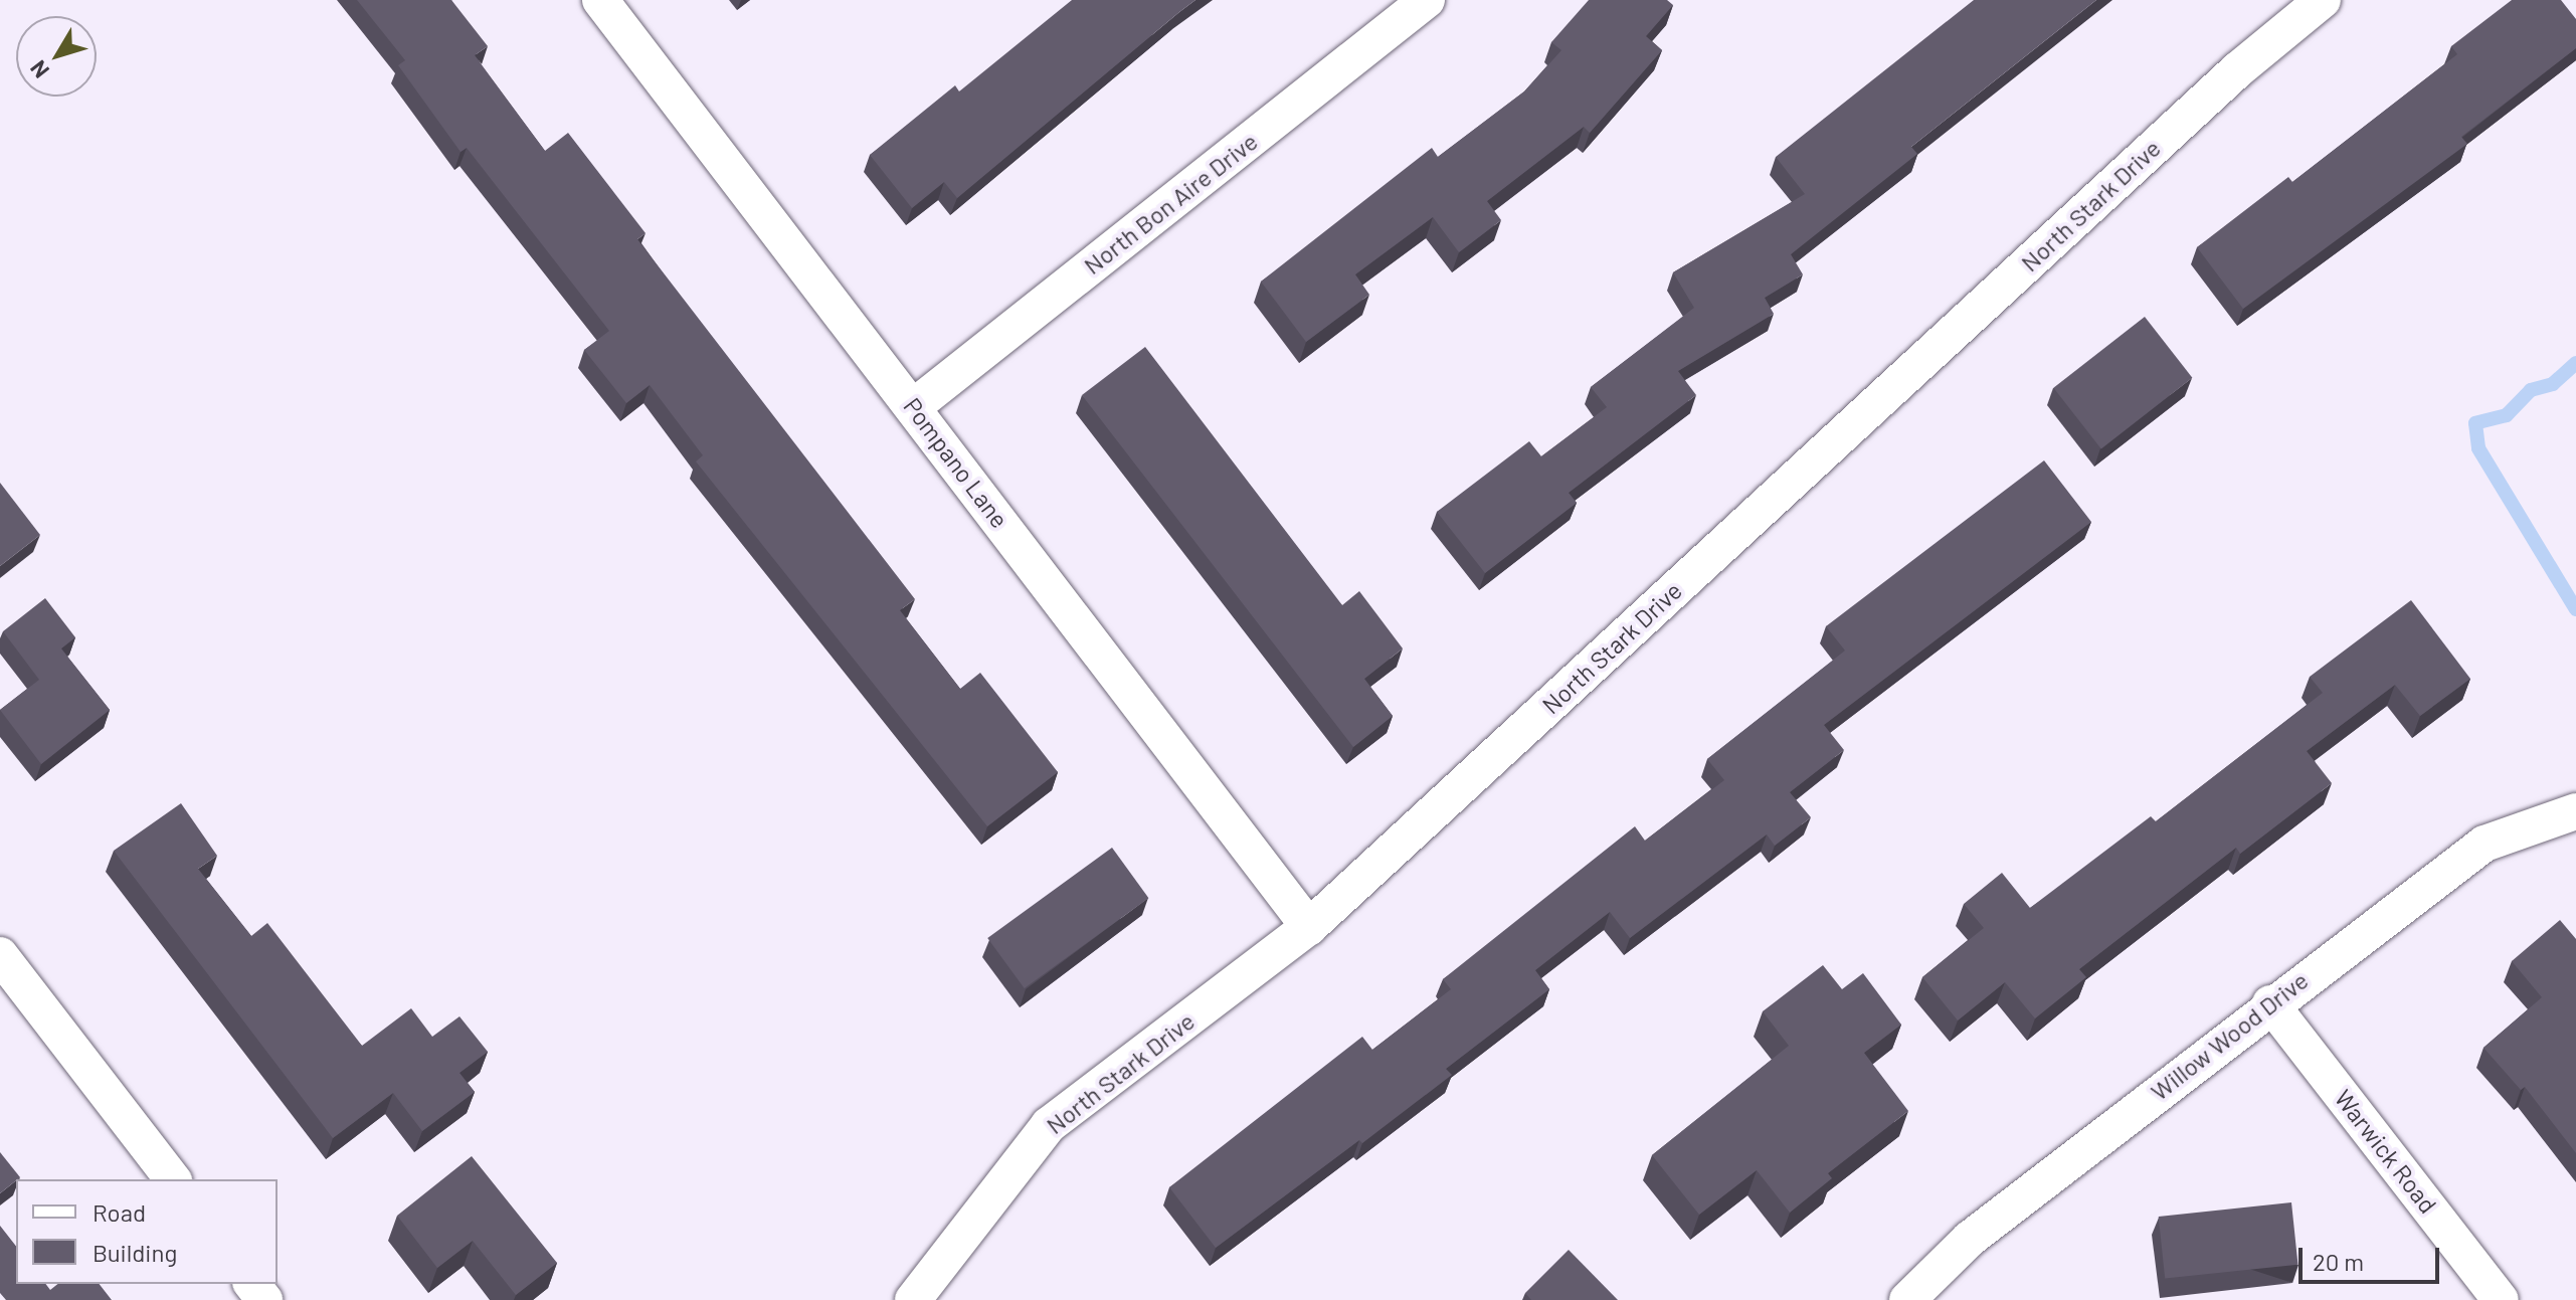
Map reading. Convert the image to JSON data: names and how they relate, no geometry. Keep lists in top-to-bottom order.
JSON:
{
  "streets": {
    "street": [
      "North Bon Aire Drive",
      "North Stark Drive",
      "Pompano Lane",
      "Willow Wood Drive",
      "Warwick Road"
    ]
  },
  "crossings": [
    ["North Bon Aire Drive", "Pompano Lane"],
    ["North Stark Drive", "Pompano Lane"],
    ["Willow Wood Drive", "Warwick Road"]
  ],
  "legend": ["Road", "Building"],
  "scale_bar": "20 m",
  "north": "bottom left"
}
